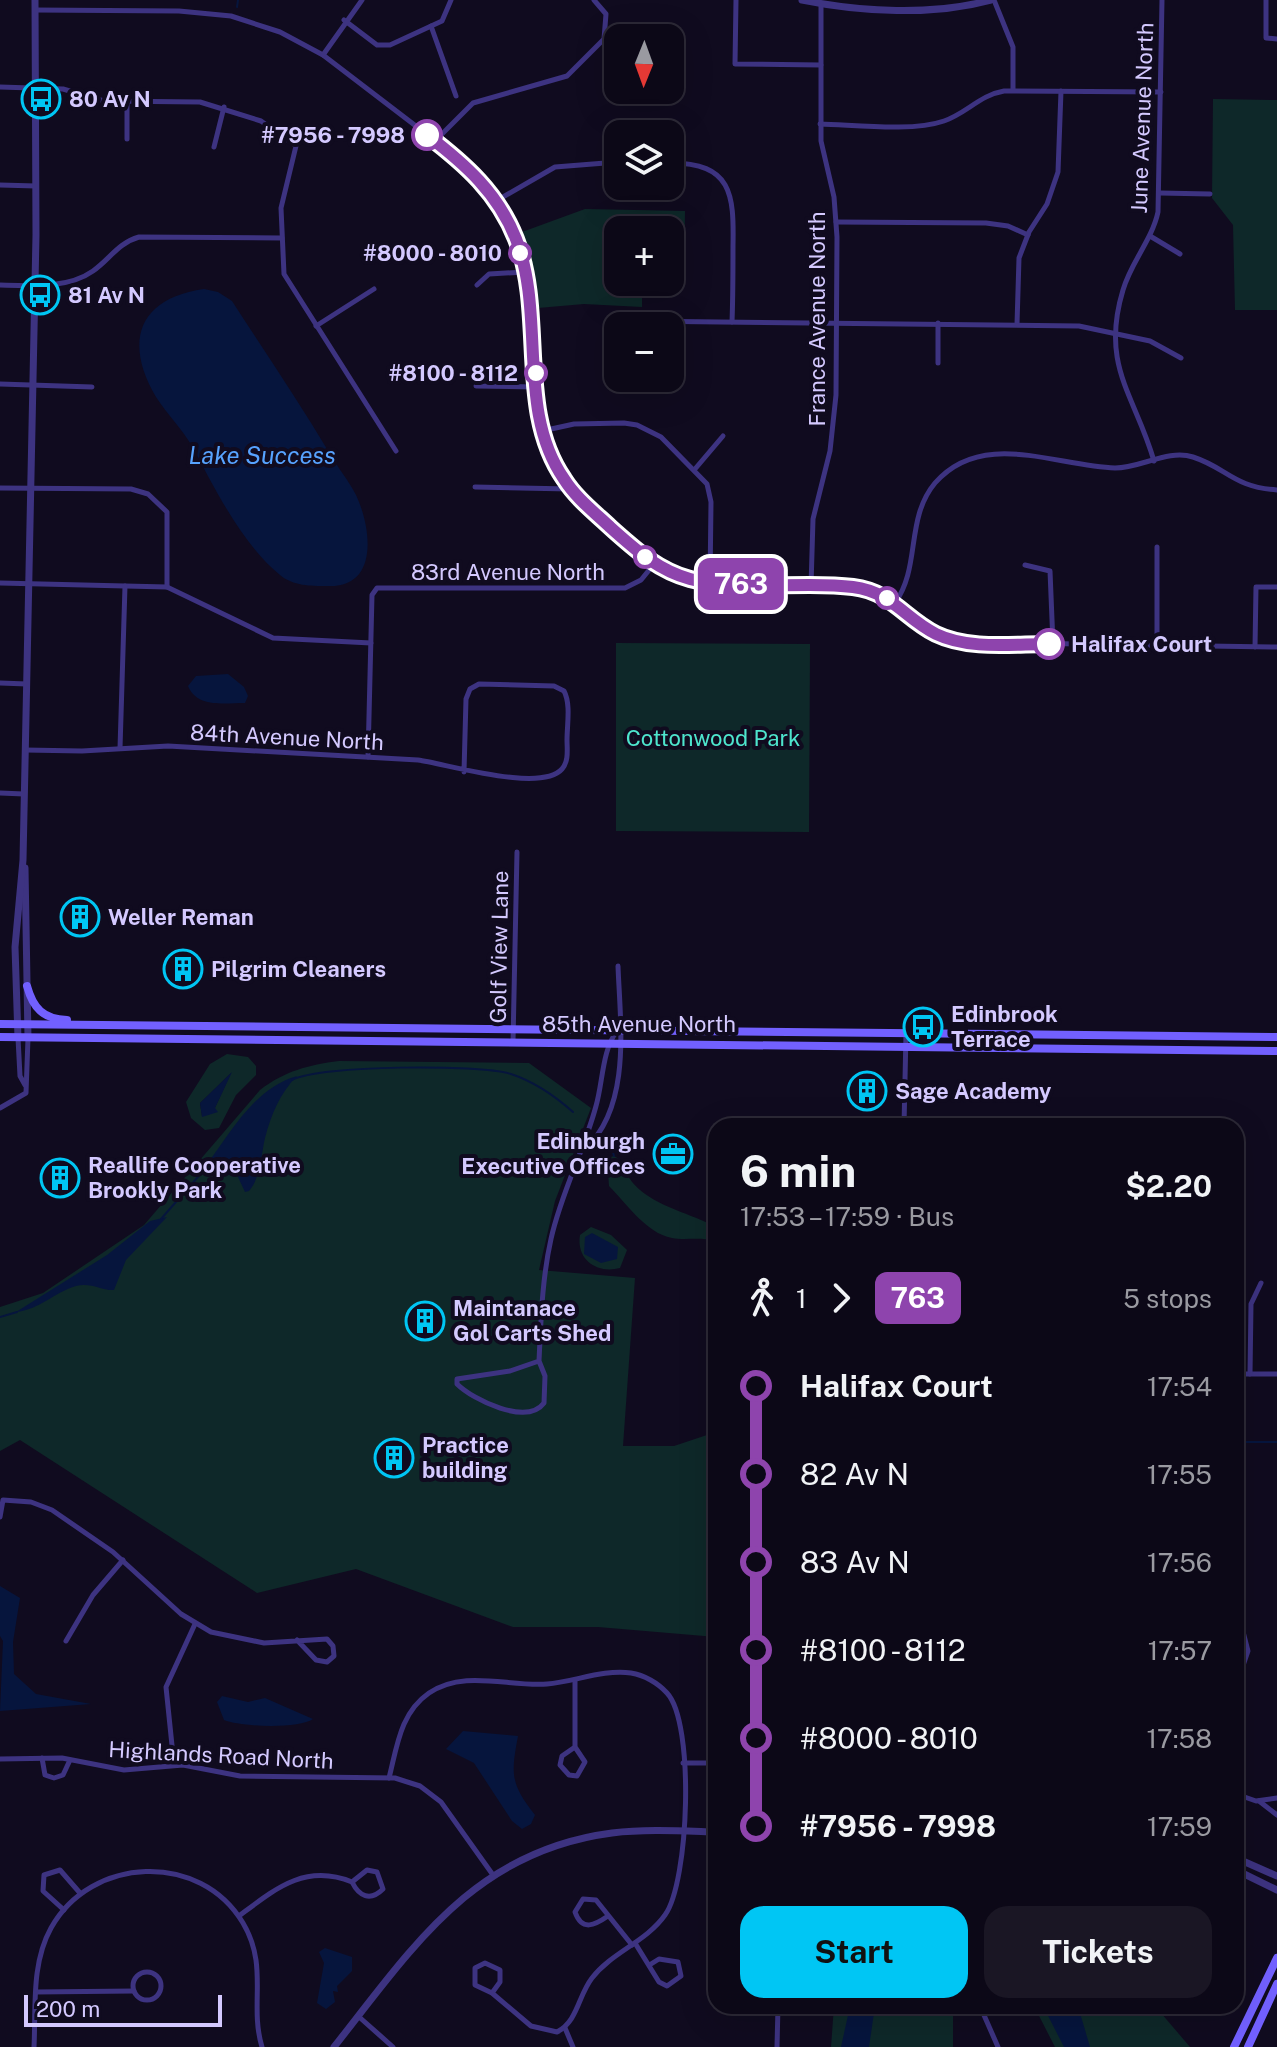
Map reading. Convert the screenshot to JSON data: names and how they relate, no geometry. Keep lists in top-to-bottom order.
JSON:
{
  "streets": {
    "main road": ["85th Avenue North"],
    "street": [
      "June Avenue North",
      "France Avenue North",
      "83rd Avenue North",
      "84th Avenue North",
      "Golf View Lane",
      "Highlands Road North"
    ]
  },
  "crossings": [
    ["Golf View Lane", "85th Avenue North"]
  ],
  "water": ["Lake Success"],
  "parks": ["Cottonwood Park"],
  "places": {
    "bus stop": ["80 Av N", "81 Av N", "Edinbrook Terrace"],
    "other": [
      "#7956 - 7998",
      "#8000 - 8010",
      "#8100 - 8112",
      "Halifax Court"
    ],
    "building": [
      "Weller Reman",
      "Pilgrim Cleaners",
      "Sage Academy",
      "Reallife Cooperative Brookly Park",
      "Maintanace Gol Carts Shed",
      "Practice building"
    ],
    "office": ["Edinburgh Executive Offices"]
  },
  "lines": ["bus line 763"],
  "scale_bar": "200 m",
  "north": "bottom",
  "page": {
    "on_map": "763",
    "map_buttons": ["+", "−"],
    "heading": ["6 min", "17:53 – 17:59 · Bus", "$2.20"],
    "legs": ["1", "763", "5 stops"],
    "list": [
      {
        "name": "Halifax Court",
        "value": "17:54"
      },
      {
        "name": "82 Av N",
        "value": "17:55"
      },
      {
        "name": "83 Av N",
        "value": "17:56"
      },
      {
        "name": "#8100 - 8112",
        "value": "17:57"
      },
      {
        "name": "#8000 - 8010",
        "value": "17:58"
      },
      {
        "name": "#7956 - 7998",
        "value": "17:59"
      }
    ],
    "buttons": ["Start", "Tickets"],
    "scale": "200 m"
  }
}
